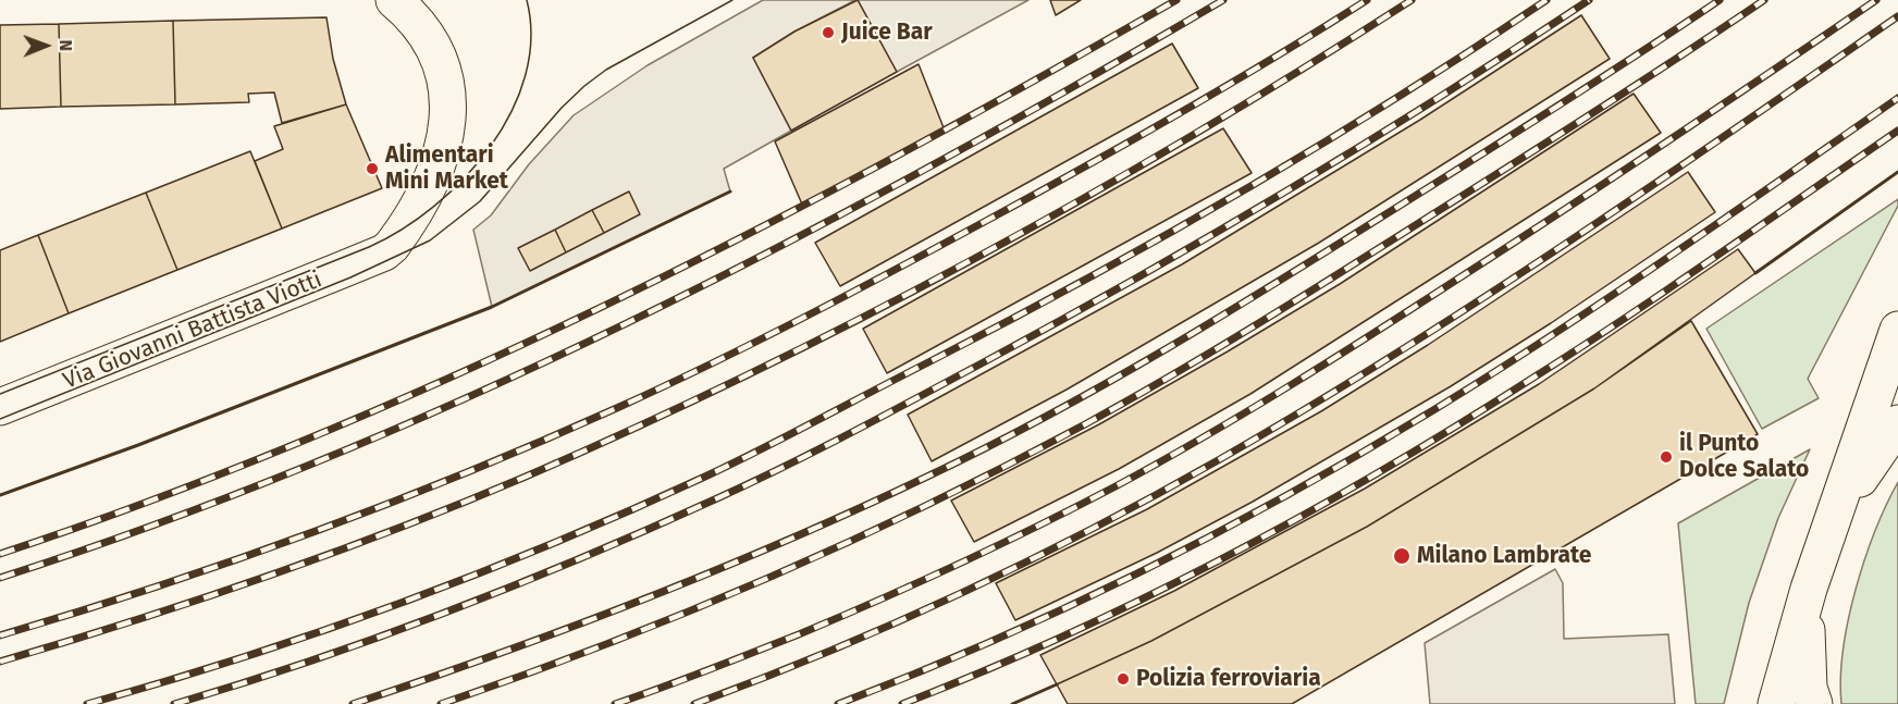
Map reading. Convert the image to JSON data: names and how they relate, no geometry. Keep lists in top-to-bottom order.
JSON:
{
  "streets": {
    "street": ["Via Giovanni Battista Viotti"]
  },
  "places": [
    "Juice Bar",
    "Alimentari Mini Market",
    "il Punto Dolce Salato",
    "Milano Lambrate",
    "Polizia ferroviaria"
  ],
  "north": "right"
}
